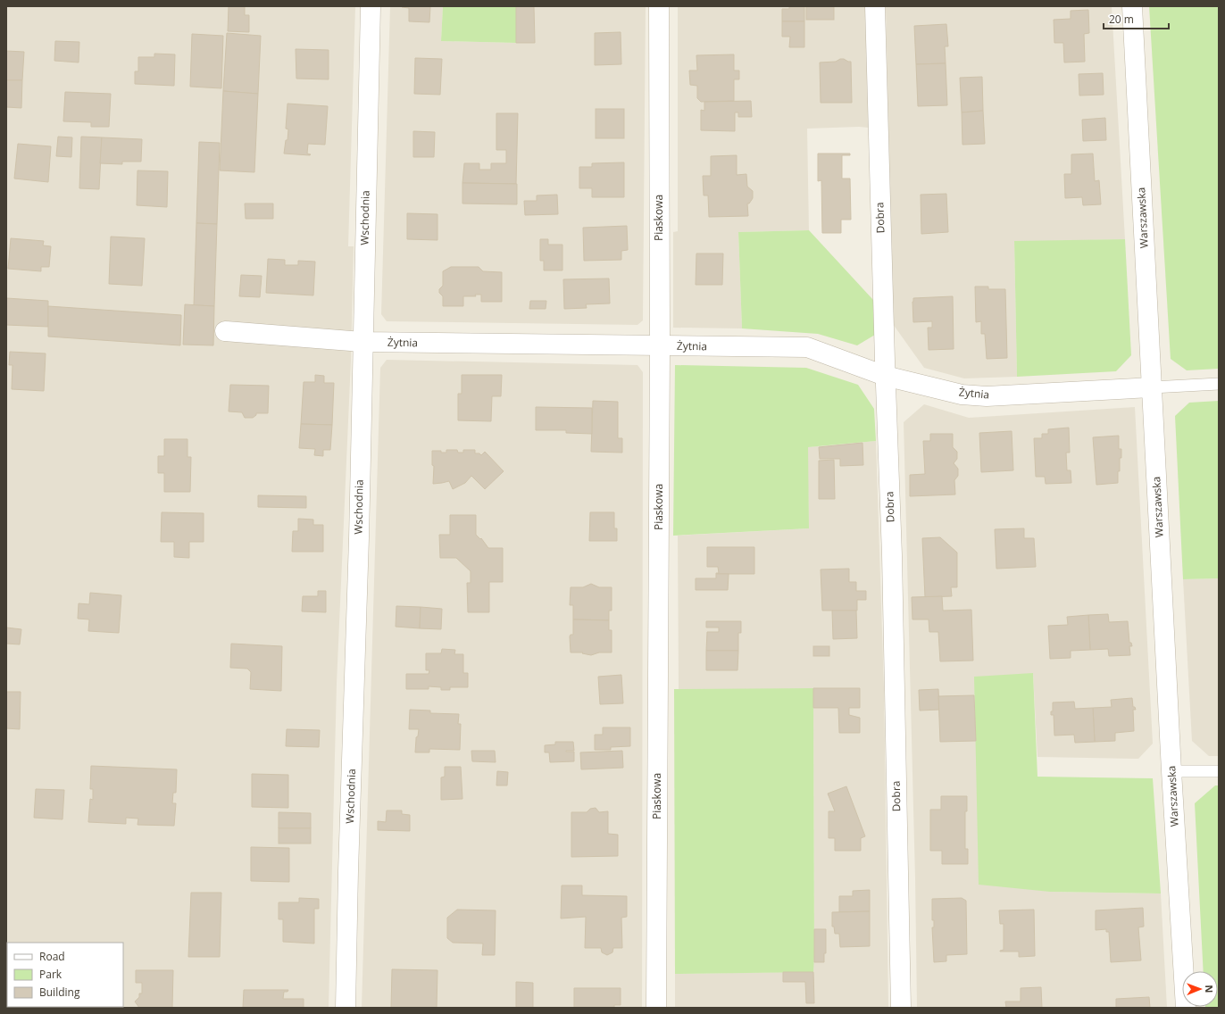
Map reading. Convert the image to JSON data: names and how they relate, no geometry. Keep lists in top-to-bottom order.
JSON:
{
  "streets": {
    "street": [
      "Wschodnia",
      "Piaskowa",
      "Dobra",
      "Warszawska",
      "Żytnia"
    ]
  },
  "crossings": [
    ["Wschodnia", "Żytnia"],
    ["Piaskowa", "Żytnia"],
    ["Dobra", "Żytnia"],
    ["Warszawska", "Żytnia"]
  ],
  "legend": ["Road", "Park", "Building"],
  "scale_bar": "20 m",
  "north": "right"
}
